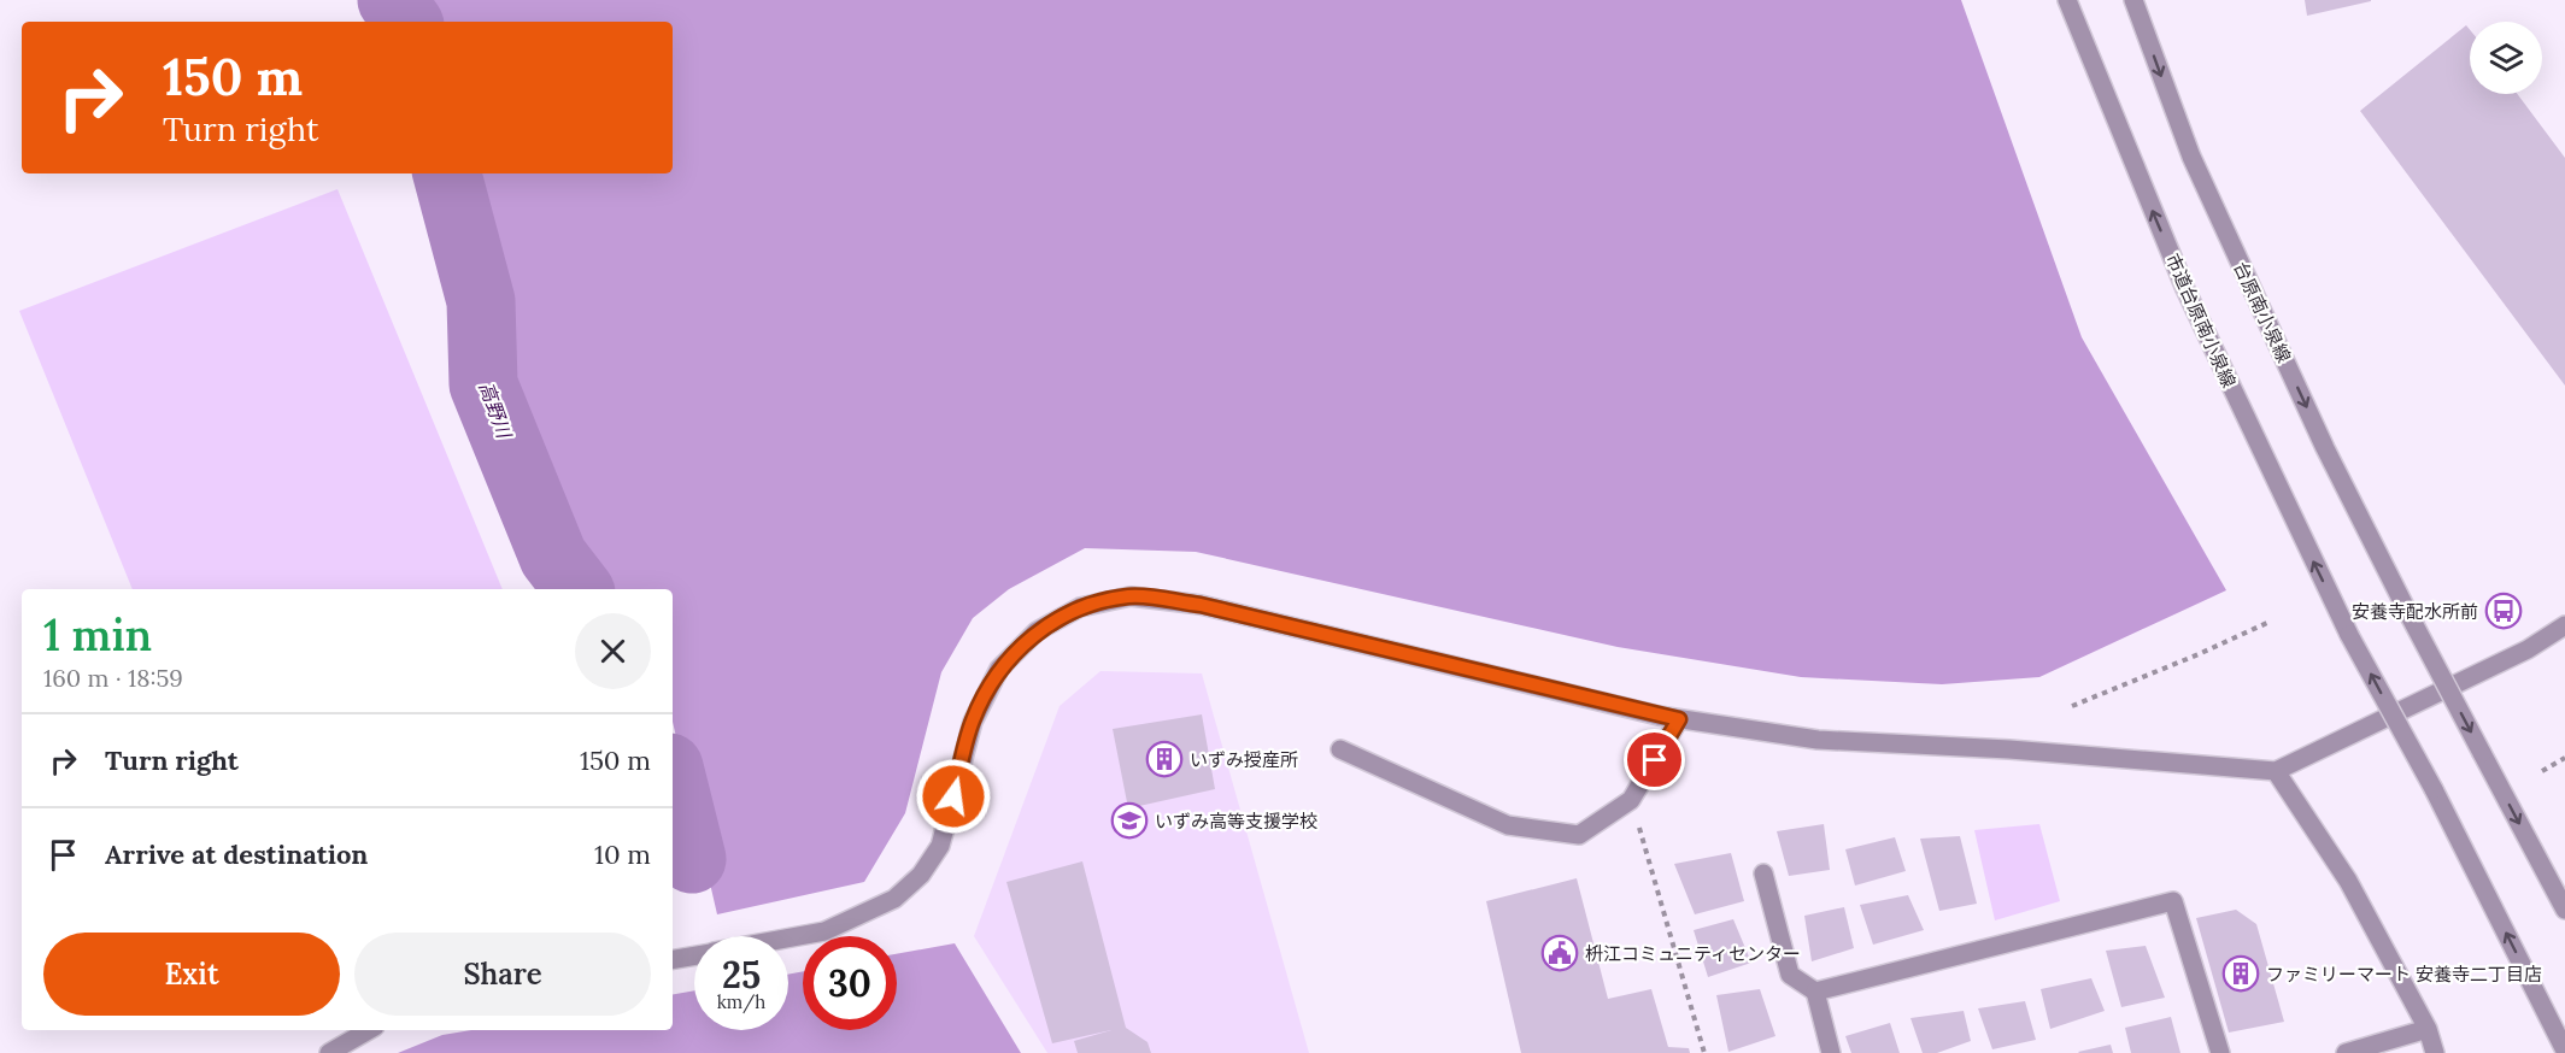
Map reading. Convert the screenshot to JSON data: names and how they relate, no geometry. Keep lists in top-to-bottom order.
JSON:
{
  "streets": {
    "street": ["台原南小泉線", "市道台原南小泉線"]
  },
  "one_way": ["台原南小泉線", "市道台原南小泉線"],
  "water": ["高野川"],
  "places": {
    "bus stop": ["安養寺配水所前"],
    "building": ["いずみ授産所", "ファミリーマート 安養寺二丁目店"],
    "school or university": ["いずみ高等支援学校"],
    "public building": ["枡江コミュニティセンター"]
  },
  "page": {
    "turn": ["150 m", "Turn right"],
    "heading": ["1 min", "160 m · 18:59"],
    "list": [
      {
        "name": "Turn right",
        "value": "150 m"
      },
      {
        "name": "Arrive at destination",
        "value": "10 m"
      }
    ],
    "buttons": ["Exit", "Share"],
    "speed": "25 km/h",
    "limit": "30"
  }
}
